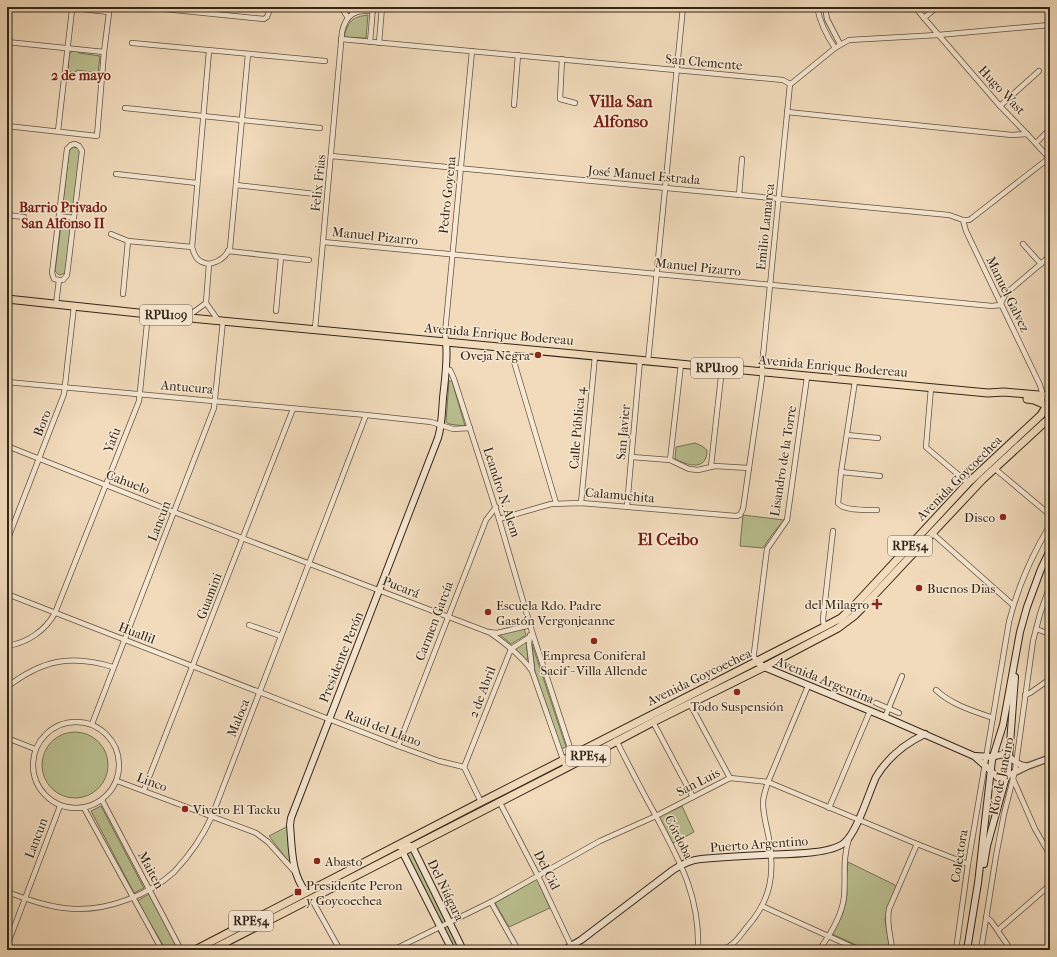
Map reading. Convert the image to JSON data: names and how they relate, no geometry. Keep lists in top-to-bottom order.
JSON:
{
  "streets": {
    "main road": [
      "RPU109",
      "Avenida Enrique Bodereau",
      "Avenida Goycoechea",
      "RPE54",
      "Presidente Perón",
      "Avenida Argentina",
      "Puerto Argentino",
      "Del Niágara"
    ],
    "street": [
      "San Clemente",
      "Hugo Wast",
      "José Manuel Estrada",
      "Felix Frias",
      "Pedro Goyena",
      "Emilio Lamarca",
      "Manuel Pizarro",
      "Manuel Galvez",
      "Antucura",
      "Boro",
      "Calle Pública 4",
      "San Javier",
      "Yafu",
      "Lisandro de la Torre",
      "Cahuelo",
      "Leandro N. Alem",
      "Calamuchita",
      "Lancun",
      "Pucará",
      "Guamini",
      "Carmen García",
      "Huallil",
      "2 de Abril",
      "Maloca",
      "Raúl del Llano",
      "Río de Janeiro",
      "Linco",
      "San Luis",
      "Córdoba",
      "Colectora",
      "Maiten",
      "Del Cid"
    ]
  },
  "crossings": [
    ["San Clemente", "Felix Frias"],
    ["San Clemente", "Pedro Goyena"],
    ["San Clemente", "Emilio Lamarca"],
    ["José Manuel Estrada", "Felix Frias"],
    ["José Manuel Estrada", "Pedro Goyena"],
    ["José Manuel Estrada", "Emilio Lamarca"],
    ["José Manuel Estrada", "Manuel Galvez"],
    ["Felix Frias", "Manuel Pizarro"],
    ["Felix Frias", "Avenida Enrique Bodereau"],
    ["Pedro Goyena", "Manuel Pizarro"],
    ["Pedro Goyena", "Avenida Enrique Bodereau"],
    ["Pedro Goyena", "Presidente Perón"],
    ["Emilio Lamarca", "Manuel Pizarro"],
    ["Emilio Lamarca", "Avenida Enrique Bodereau"],
    ["Emilio Lamarca", "Calamuchita"],
    ["Manuel Pizarro", "Manuel Galvez"],
    ["Manuel Galvez", "Avenida Enrique Bodereau"],
    ["Manuel Galvez", "Avenida Goycoechea"],
    ["Manuel Galvez", "RPE54"],
    ["Avenida Enrique Bodereau", "Boro"],
    ["Avenida Enrique Bodereau", "Calle Pública 4"],
    ["Avenida Enrique Bodereau", "San Javier"],
    ["Avenida Enrique Bodereau", "Yafu"],
    ["Avenida Enrique Bodereau", "Lisandro de la Torre"],
    ["Avenida Enrique Bodereau", "Avenida Goycoechea"],
    ["Avenida Enrique Bodereau", "Lancun"],
    ["Avenida Enrique Bodereau", "RPE54"],
    ["Avenida Enrique Bodereau", "Presidente Perón"],
    ["Antucura", "Boro"],
    ["Antucura", "Yafu"],
    ["Antucura", "Leandro N. Alem"],
    ["Antucura", "Lancun"],
    ["Antucura", "Guamini"],
    ["Antucura", "Presidente Perón"],
    ["Antucura", "Maloca"],
    ["Boro", "Cahuelo"],
    ["Calle Pública 4", "Calamuchita"],
    ["San Javier", "Calamuchita"],
    ["Yafu", "Cahuelo"],
    ["Yafu", "Huallil"],
    ["Lisandro de la Torre", "Avenida Goycoechea"],
    ["Lisandro de la Torre", "Avenida Argentina"],
    ["Avenida Goycoechea", "Leandro N. Alem"],
    ["Avenida Goycoechea", "RPE54"],
    ["Avenida Goycoechea", "Presidente Perón"],
    ["Avenida Goycoechea", "Avenida Argentina"],
    ["Avenida Goycoechea", "Córdoba"],
    ["Avenida Goycoechea", "Del Cid"],
    ["Avenida Goycoechea", "Del Niágara"],
    ["Cahuelo", "Lancun"],
    ["Cahuelo", "Pucará"],
    ["Cahuelo", "Guamini"],
    ["Cahuelo", "Maloca"],
    ["Leandro N. Alem", "Calamuchita"],
    ["Leandro N. Alem", "Pucará"],
    ["Leandro N. Alem", "Carmen García"],
    ["Leandro N. Alem", "Presidente Perón"],
    ["Leandro N. Alem", "2 de Abril"],
    ["Lancun", "Huallil"],
    ["Lancun", "Maloca"],
    ["Lancun", "Linco"],
    ["Lancun", "Maiten"],
    ["RPE54", "Presidente Perón"],
    ["Pucará", "Carmen García"],
    ["Pucará", "Presidente Perón"],
    ["Pucará", "Maloca"],
    ["Guamini", "Huallil"],
    ["Guamini", "Linco"],
    ["Carmen García", "Raúl del Llano"],
    ["Huallil", "Maloca"],
    ["Huallil", "Raúl del Llano"],
    ["Presidente Perón", "Raúl del Llano"],
    ["Presidente Perón", "Linco"],
    ["Avenida Argentina", "Río de Janeiro"],
    ["Avenida Argentina", "Puerto Argentino"],
    ["Avenida Argentina", "Colectora"],
    ["2 de Abril", "Raúl del Llano"],
    ["Maloca", "Raúl del Llano"],
    ["Maloca", "Linco"],
    ["Maloca", "Maiten"],
    ["Río de Janeiro", "Colectora"],
    ["Linco", "Maiten"],
    ["San Luis", "Córdoba"],
    ["San Luis", "Puerto Argentino"],
    ["San Luis", "Colectora"],
    ["San Luis", "Del Cid"],
    ["San Luis", "Del Niágara"],
    ["Córdoba", "Puerto Argentino"],
    ["Puerto Argentino", "Del Cid"]
  ],
  "districts": [
    "2 de mayo",
    "Villa San Alfonso",
    "Barrio Privado San Alfonso II",
    "El Ceibo"
  ],
  "places": {
    "other": [
      "Oveja Negra",
      "Disco",
      "Buenos Dias",
      "Escuela Rdo. Padre Gastón Vergonjeanne",
      "Empresa Coniferal Sacif - Villa Allende",
      "Todo Suspensión",
      "Vivero El Tacku",
      "Abasto"
    ],
    "health": ["del Milagro"],
    "transit": ["Presidente Peron y Goycoechea"]
  }
}
